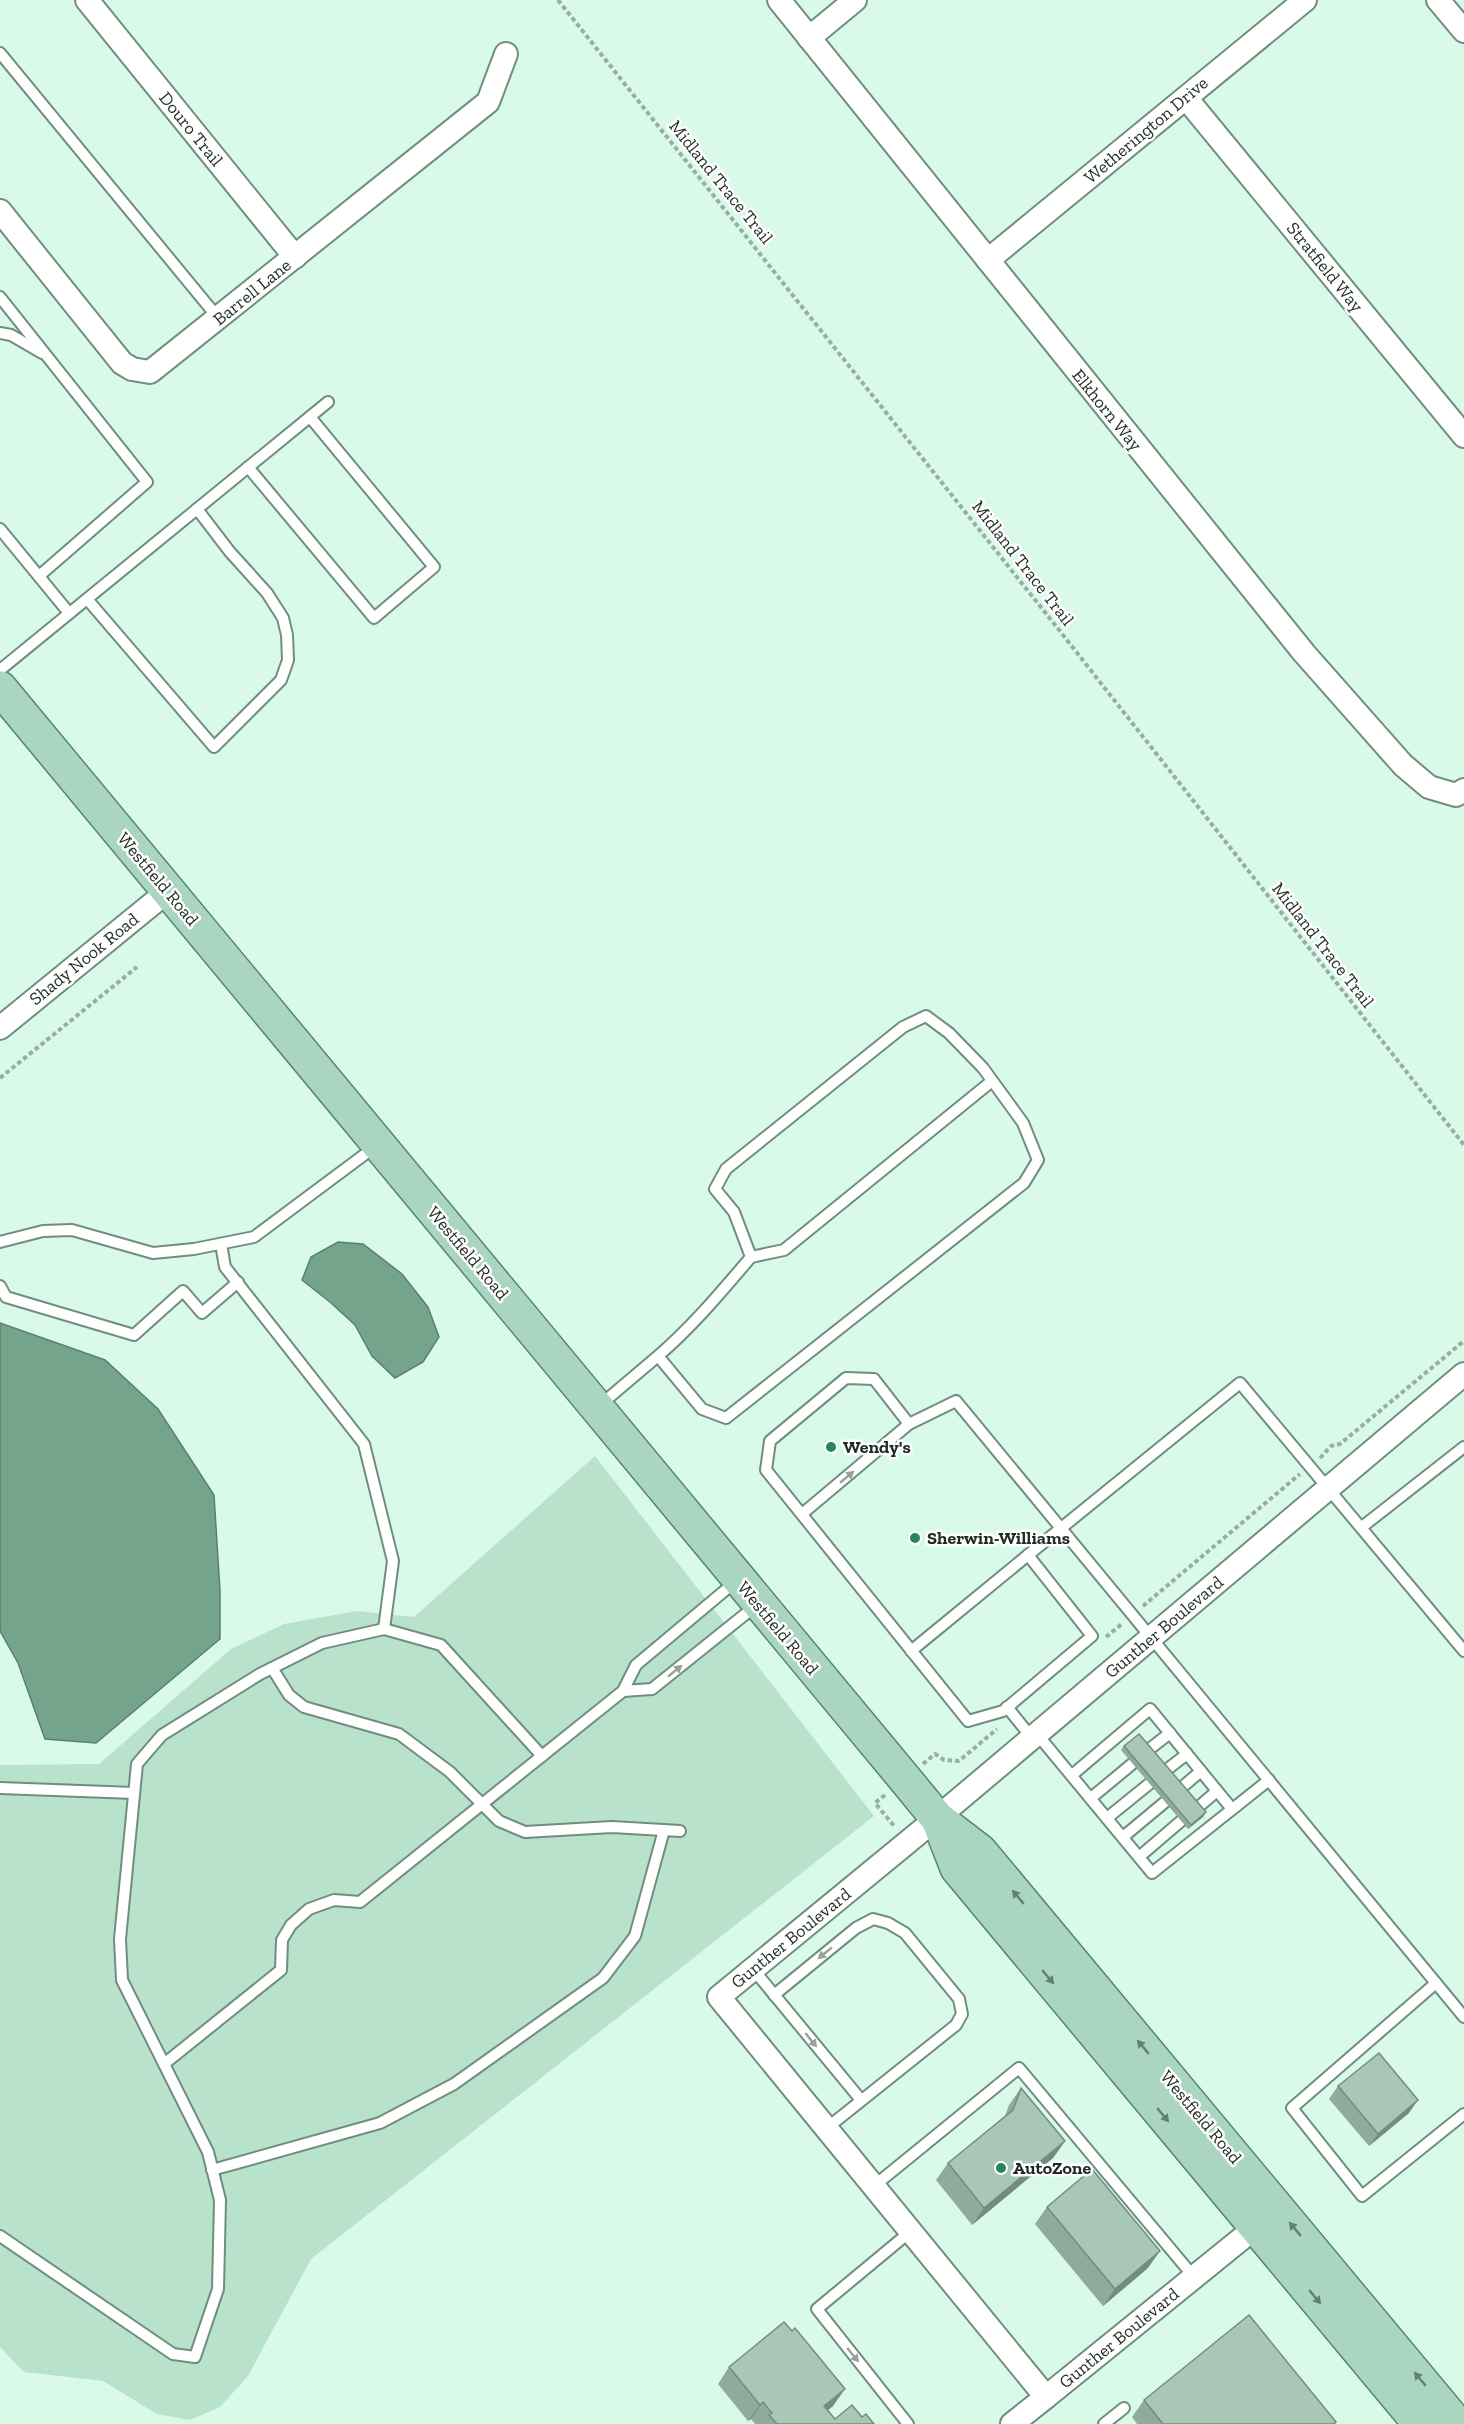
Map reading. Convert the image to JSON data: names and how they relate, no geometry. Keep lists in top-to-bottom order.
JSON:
{
  "streets": {
    "main road": ["Westfield Road"],
    "street": [
      "Douro Trail",
      "Wetherington Drive",
      "Stratfield Way",
      "Barrell Lane",
      "Elkhorn Way",
      "Shady Nook Road",
      "Gunther Boulevard"
    ],
    "path": ["Midland Trace Trail"]
  },
  "crossings": [
    ["Douro Trail", "Barrell Lane"],
    ["Wetherington Drive", "Stratfield Way"],
    ["Wetherington Drive", "Elkhorn Way"],
    ["Westfield Road", "Shady Nook Road"],
    ["Westfield Road", "Gunther Boulevard"]
  ],
  "places": ["Wendy's", "Sherwin-Williams", "AutoZone"]
}
